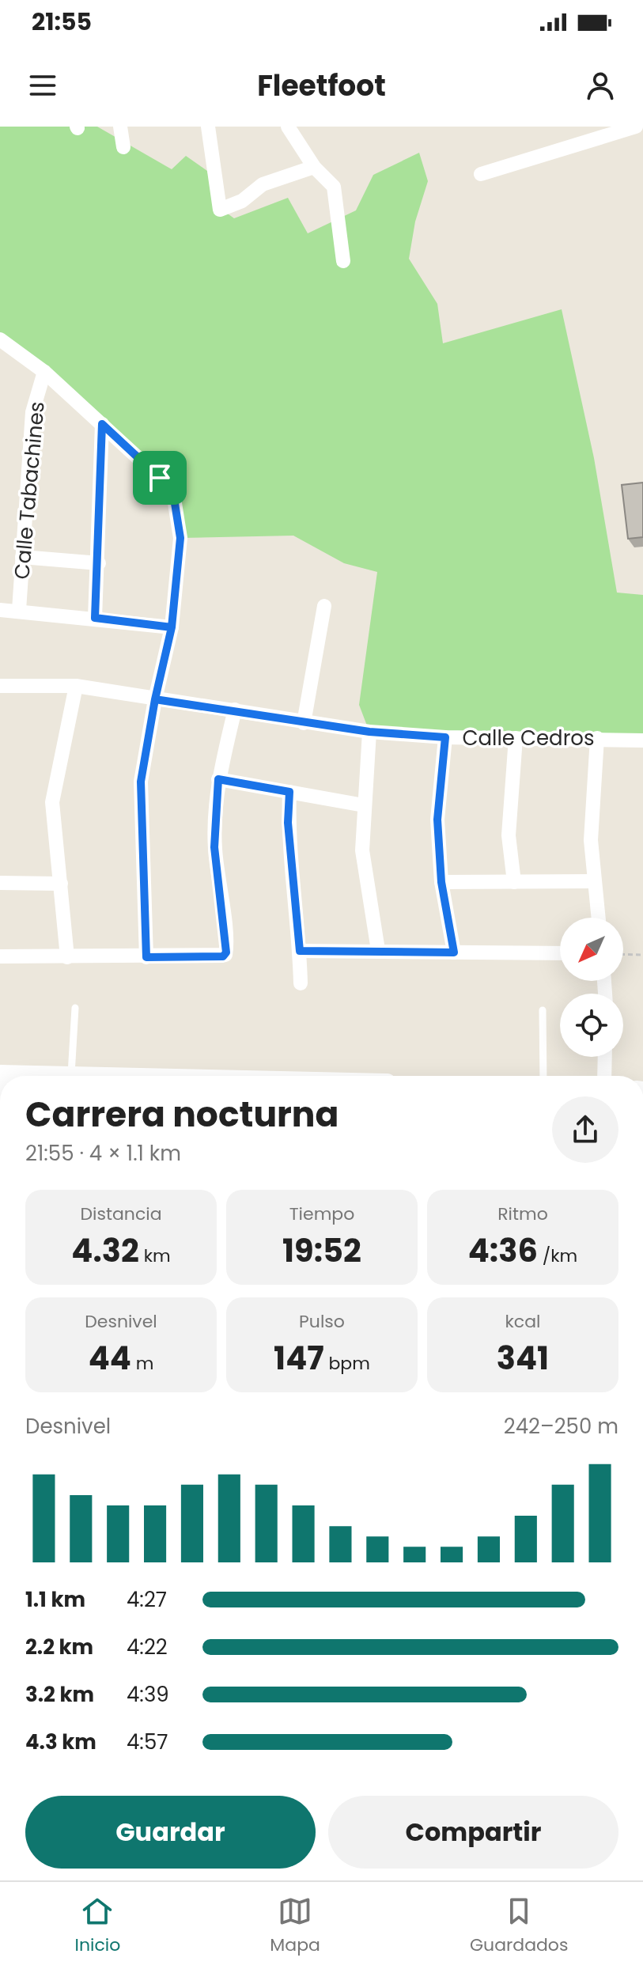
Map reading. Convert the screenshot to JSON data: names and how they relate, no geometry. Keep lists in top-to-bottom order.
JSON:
{
  "streets": {
    "street": ["Calle Tabachines", "Calle Cedros"]
  },
  "north": "bottom left",
  "page": {
    "status": "21:55",
    "header": "Fleetfoot",
    "heading": ["Carrera nocturna", "21:55 · 4 × 1.1 km"],
    "stats": [
      ["Distancia", "4.32 km"],
      ["Tiempo", "19:52"],
      ["Ritmo", "4:36 /km"],
      ["Desnivel", "44 m"],
      ["Pulso", "147 bpm"],
      ["kcal", "341"]
    ],
    "chart": ["Desnivel", "242–250 m"],
    "list": [
      {
        "name": "1.1 km",
        "note": "4:27"
      },
      {
        "name": "2.2 km",
        "note": "4:22"
      },
      {
        "name": "3.2 km",
        "note": "4:39"
      },
      {
        "name": "4.3 km",
        "note": "4:57"
      }
    ],
    "buttons": ["Guardar", "Compartir"],
    "tabs": ["Inicio", "Mapa", "Guardados"]
  }
}
